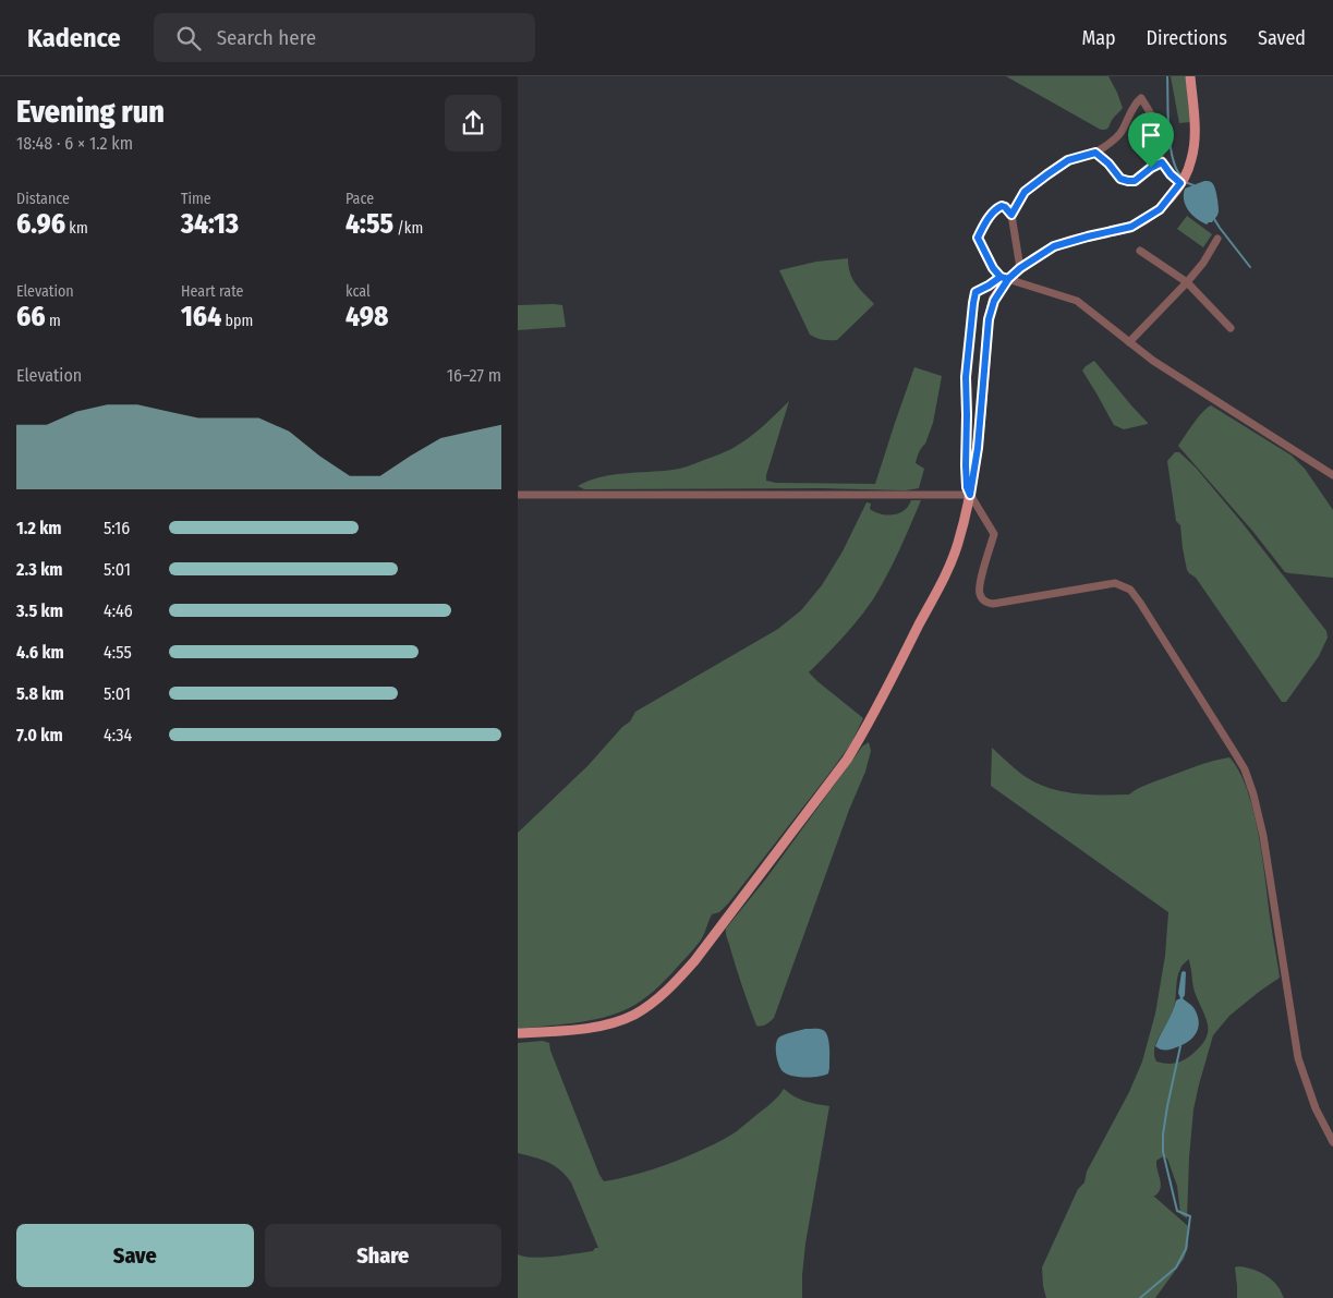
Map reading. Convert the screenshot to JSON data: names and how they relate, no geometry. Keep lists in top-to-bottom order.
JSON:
{
  "page": {
    "header": "Kadence",
    "search": "Search here",
    "nav": ["Map", "Directions", "Saved"],
    "heading": ["Evening run", "18:48 · 6 × 1.2 km"],
    "stats": [
      ["Distance", "6.96 km"],
      ["Time", "34:13"],
      ["Pace", "4:55 /km"],
      ["Elevation", "66 m"],
      ["Heart rate", "164 bpm"],
      ["kcal", "498"]
    ],
    "chart": ["Elevation", "16–27 m"],
    "list": [
      {
        "name": "1.2 km",
        "note": "5:16"
      },
      {
        "name": "2.3 km",
        "note": "5:01"
      },
      {
        "name": "3.5 km",
        "note": "4:46"
      },
      {
        "name": "4.6 km",
        "note": "4:55"
      },
      {
        "name": "5.8 km",
        "note": "5:01"
      },
      {
        "name": "7.0 km",
        "note": "4:34"
      }
    ],
    "buttons": ["Save", "Share"]
  }
}
